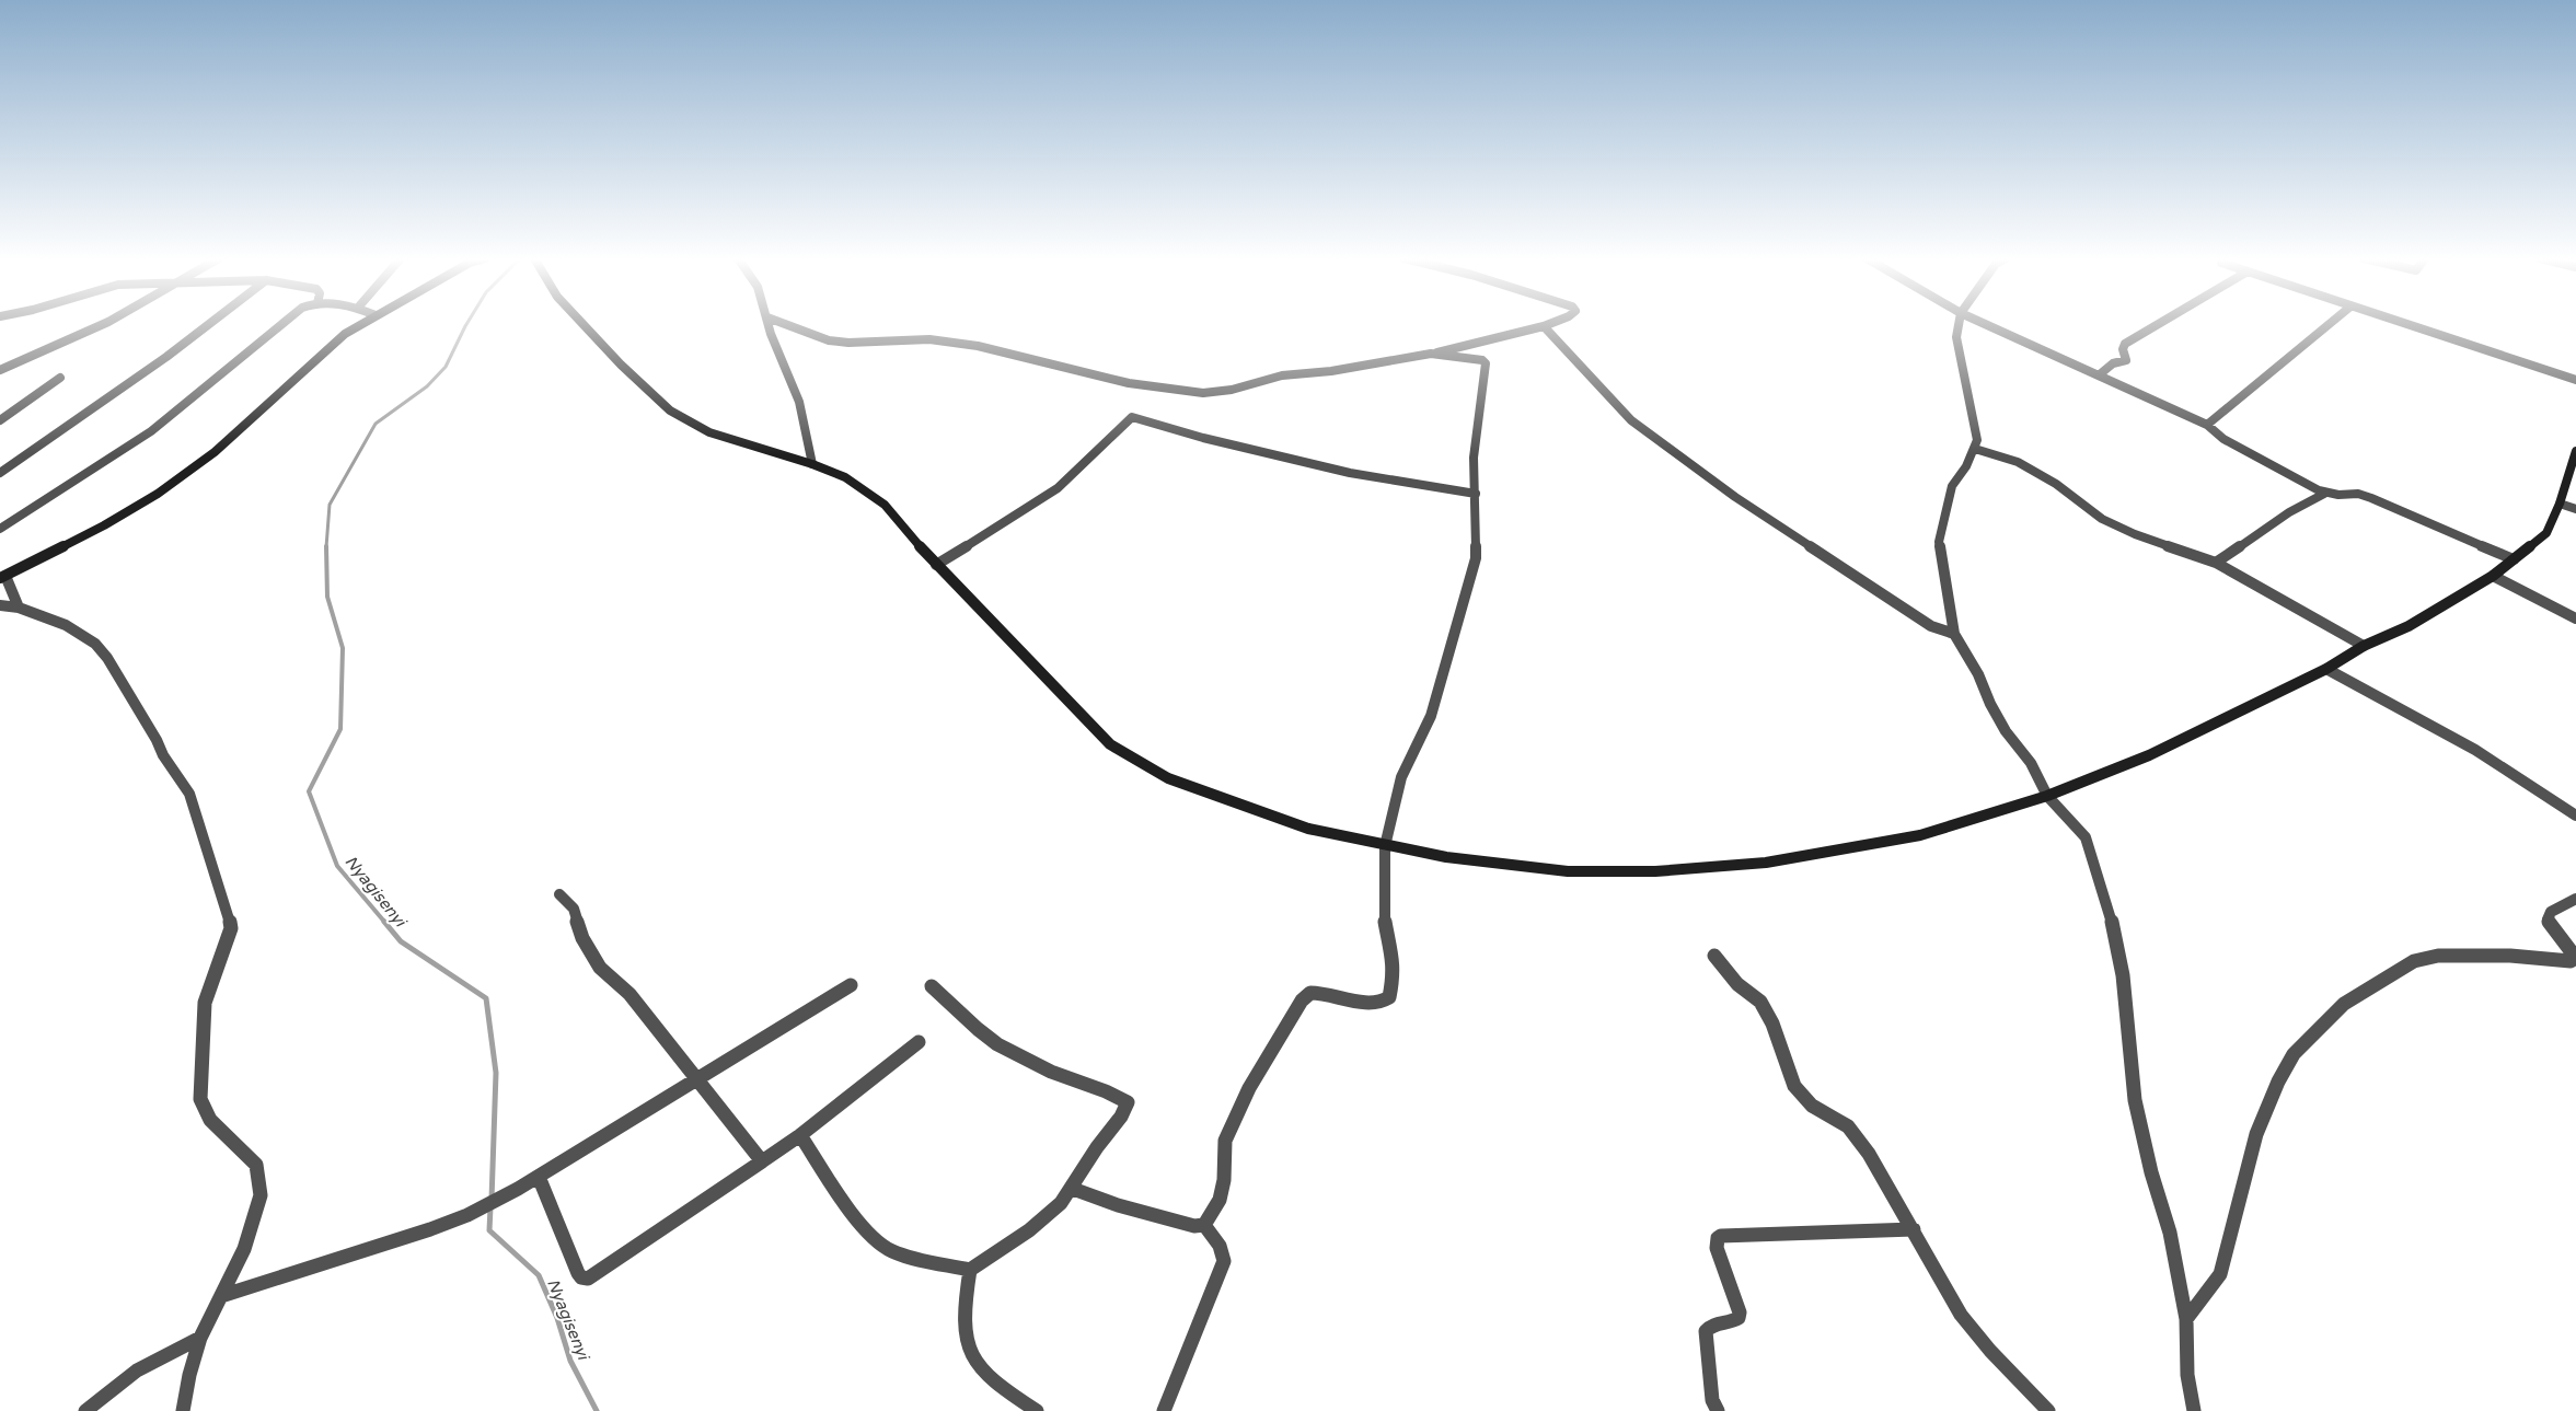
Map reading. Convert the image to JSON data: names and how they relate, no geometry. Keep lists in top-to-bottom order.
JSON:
{
  "water": ["Nyagisenyi"]
}
